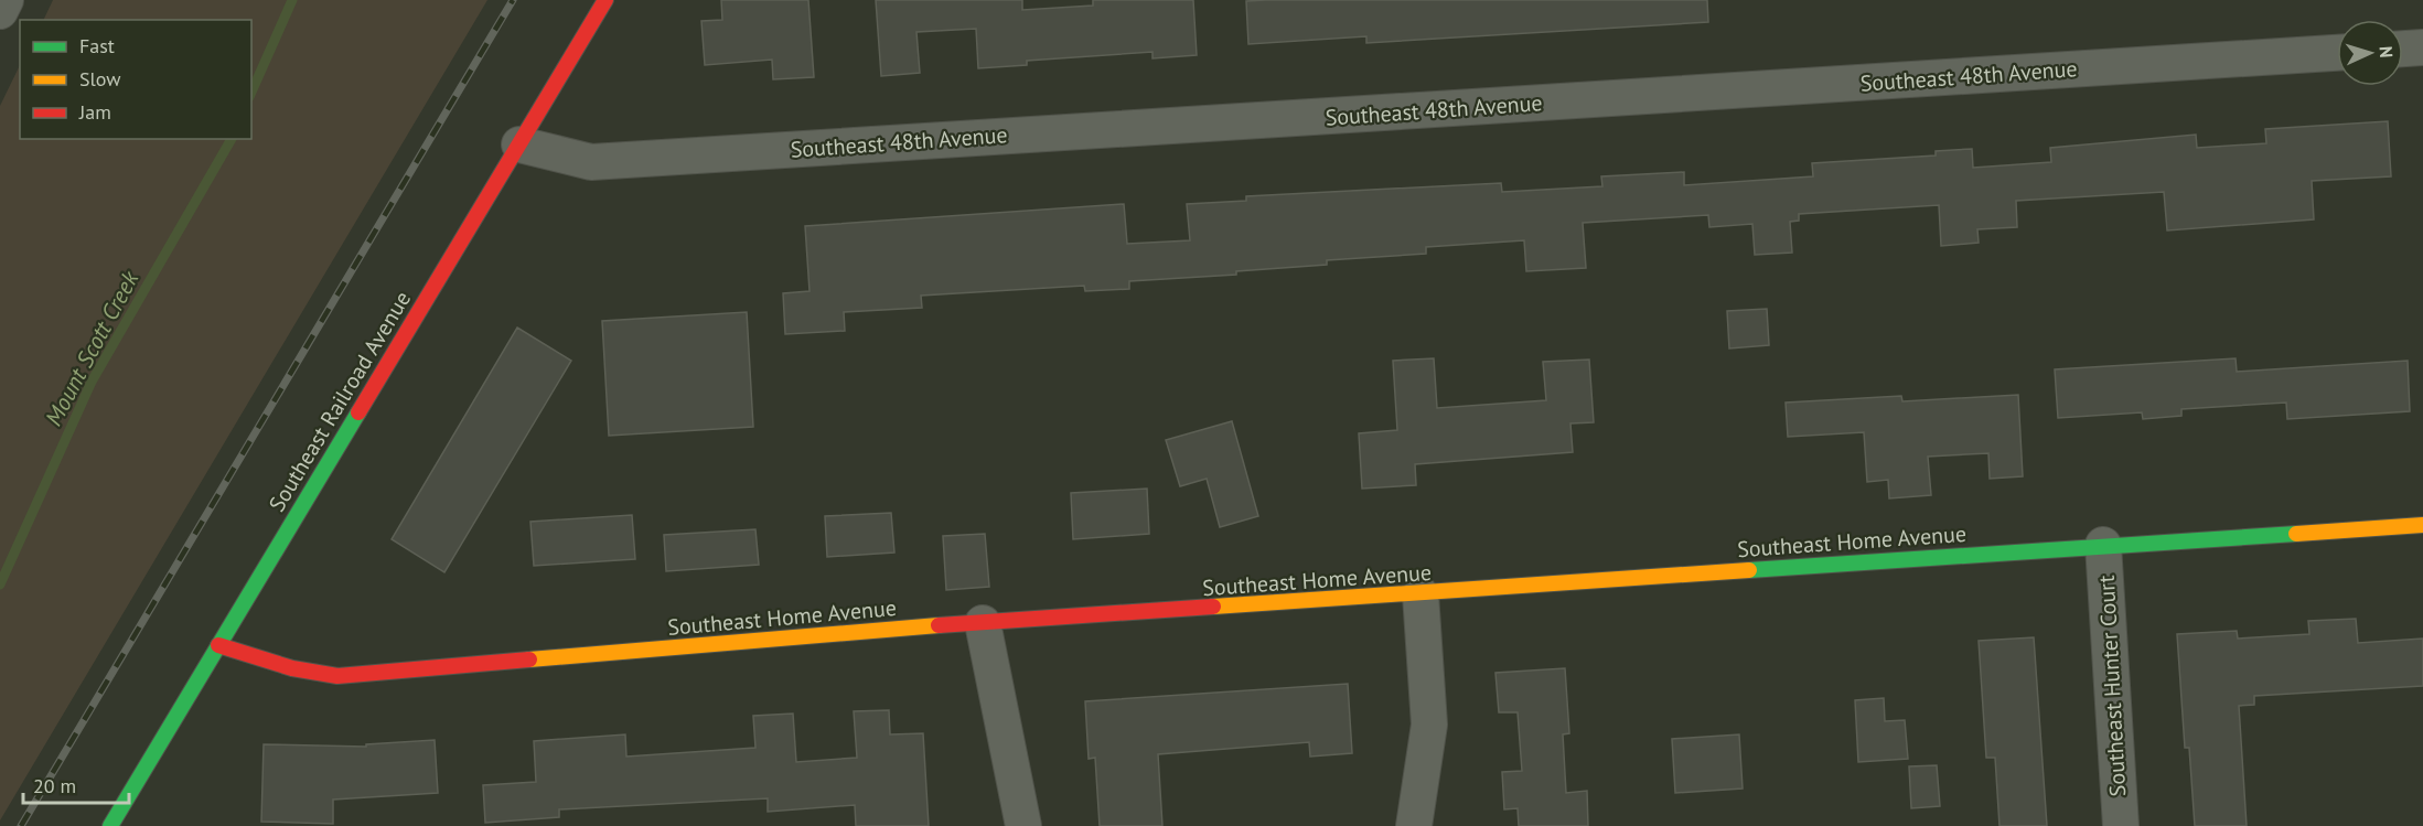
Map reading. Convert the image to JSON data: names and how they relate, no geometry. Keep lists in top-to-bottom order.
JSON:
{
  "streets": {
    "street": [
      "Southeast 48th Avenue",
      "Southeast Railroad Avenue",
      "Southeast Home Avenue",
      "Southeast Hunter Court"
    ]
  },
  "crossings": [
    ["Southeast 48th Avenue", "Southeast Railroad Avenue"],
    ["Southeast Railroad Avenue", "Southeast Home Avenue"],
    ["Southeast Home Avenue", "Southeast Hunter Court"]
  ],
  "water": ["Mount Scott Creek"],
  "legend": ["Fast", "Slow", "Jam"],
  "scale_bar": "20 m",
  "north": "right"
}
